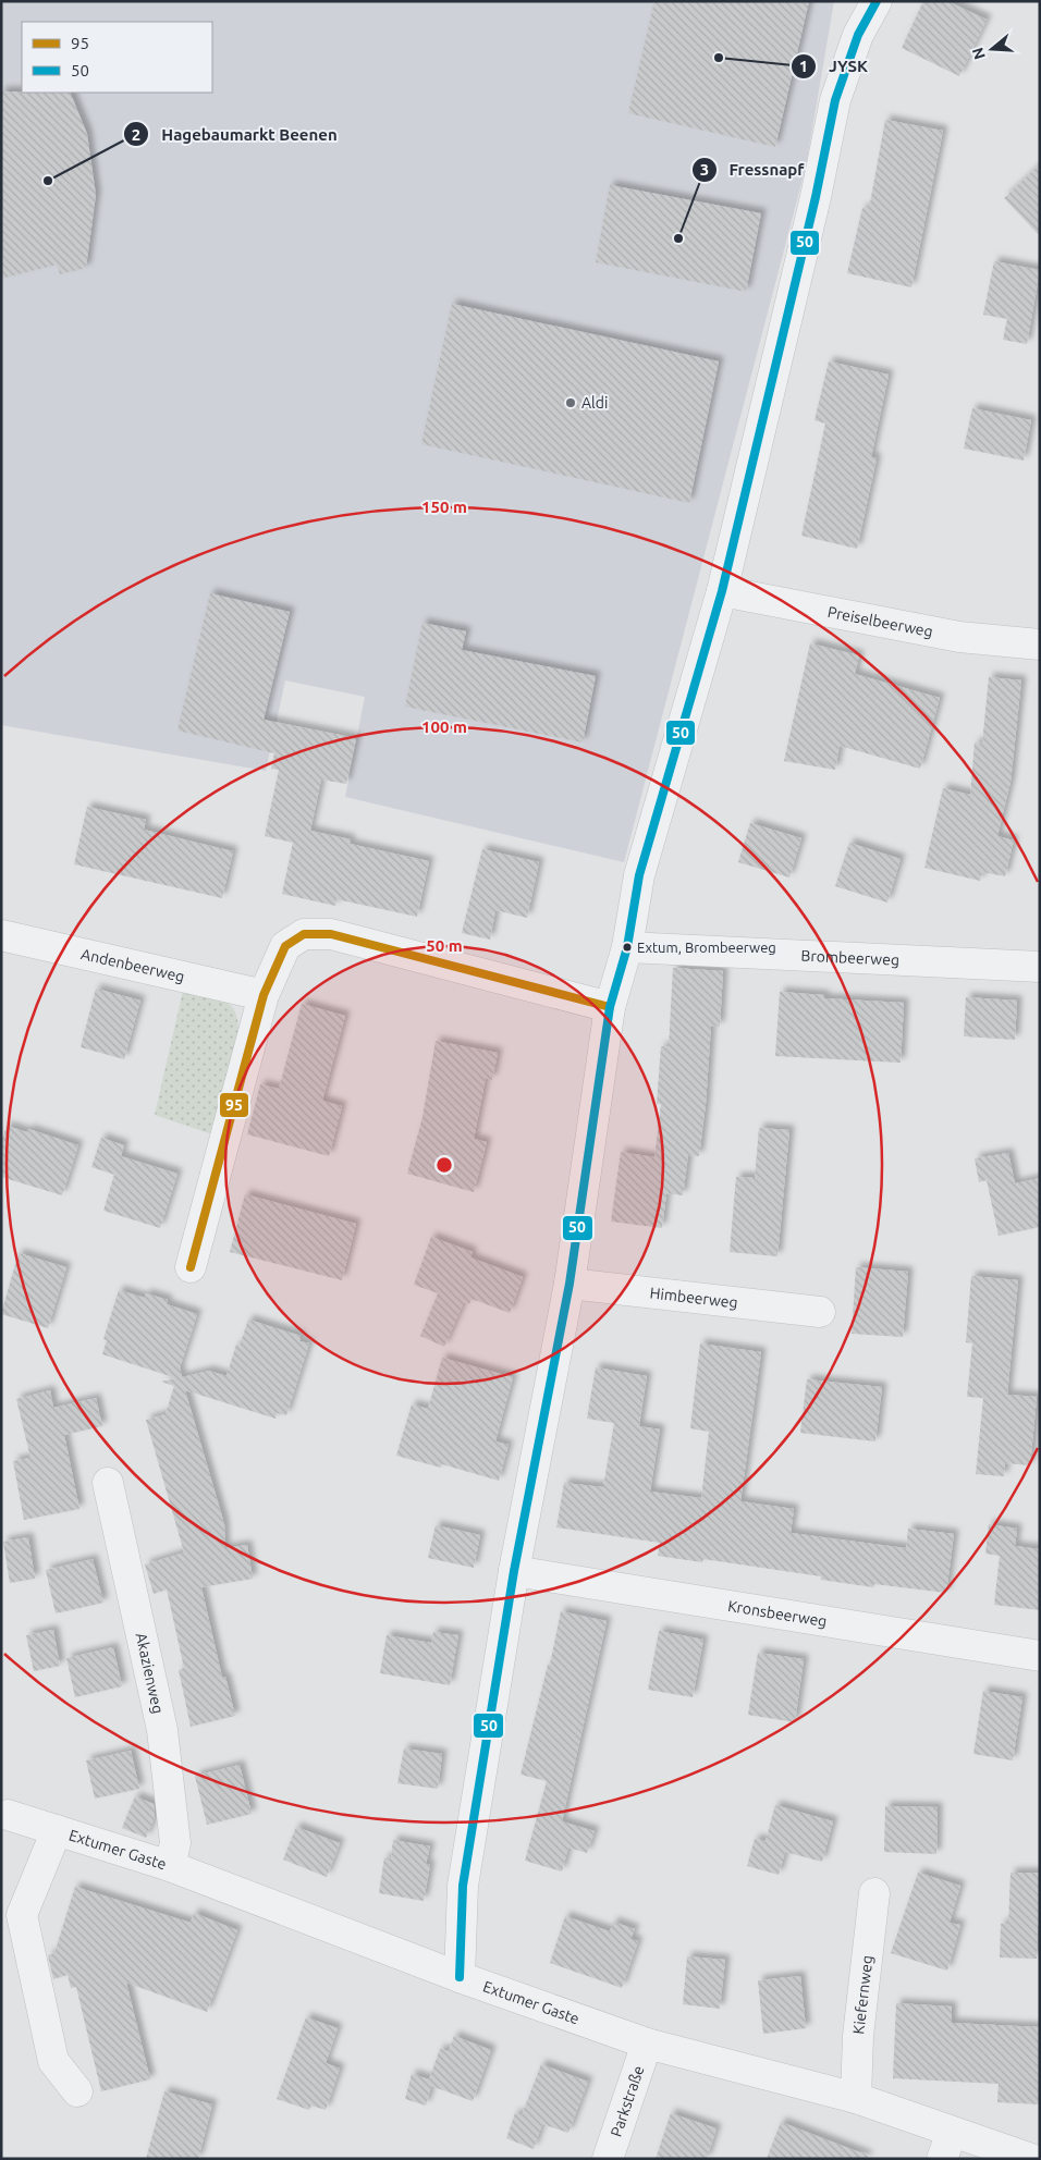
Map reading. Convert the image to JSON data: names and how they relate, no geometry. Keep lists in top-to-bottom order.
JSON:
{
  "streets": {
    "street": [
      "Preiselbeerweg",
      "Brombeerweg",
      "Andenbeerweg",
      "Himbeerweg",
      "Kronsbeerweg",
      "Akazienweg",
      "Extumer Gaste",
      "Kiefernweg",
      "Parkstraße"
    ]
  },
  "crossings": [
    ["Akazienweg", "Extumer Gaste"],
    ["Extumer Gaste", "Kiefernweg"],
    ["Extumer Gaste", "Parkstraße"]
  ],
  "places": [
    "JYSK",
    "Hagebaumarkt Beenen",
    "Fressnapf",
    "Aldi",
    "Extum, Brombeerweg"
  ],
  "lines": ["transit line 50", "transit line 95"],
  "legend": ["95", "50"],
  "north": "left",
  "rings": ["150 m", "100 m", "50 m"]
}
